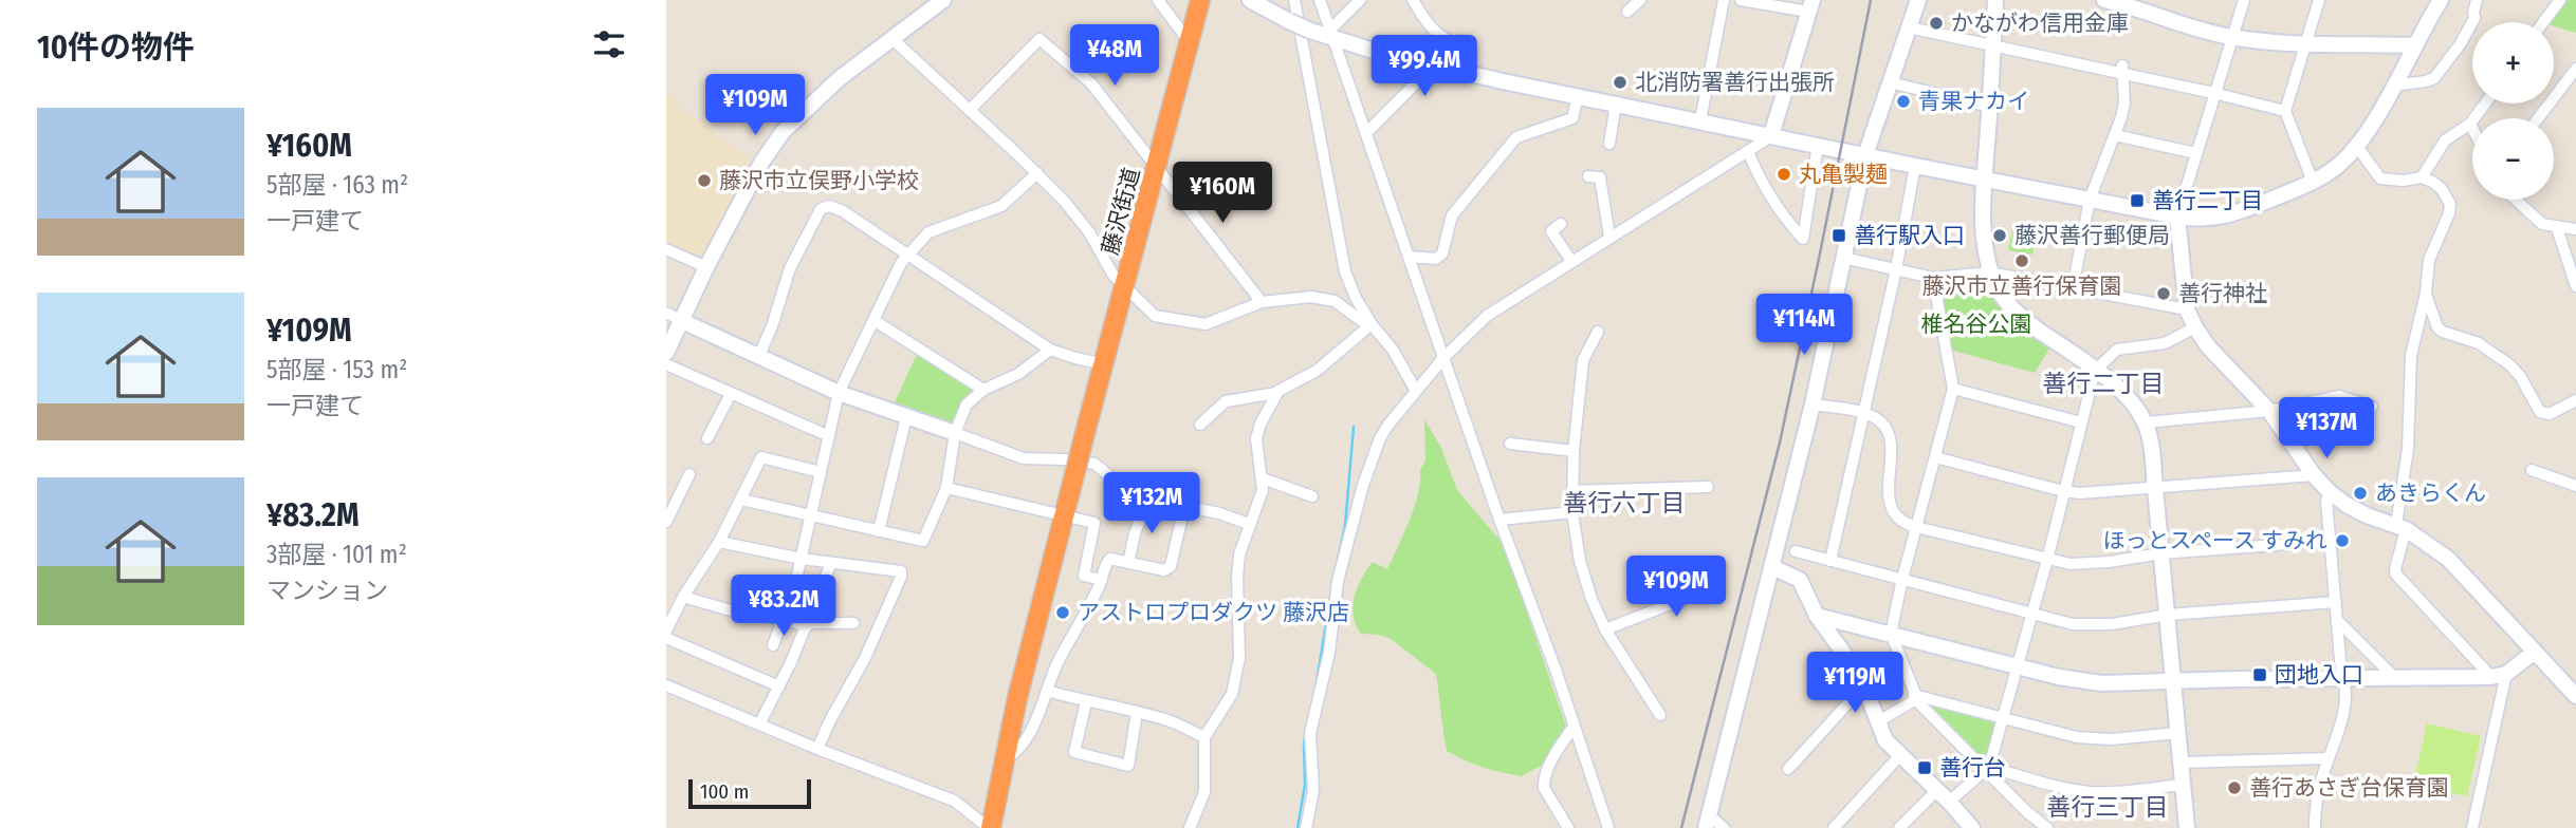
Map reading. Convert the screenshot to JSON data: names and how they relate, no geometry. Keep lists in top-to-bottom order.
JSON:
{
  "streets": {
    "highway": ["藤沢街道"]
  },
  "districts": ["善行二丁目", "善行六丁目", "善行三丁目"],
  "parks": ["椎名谷公園"],
  "places": {
    "other": [
      "かながわ信用金庫",
      "北消防署善行出張所",
      "青果ナカイ",
      "丸亀製麺",
      "藤沢市立俣野小学校",
      "藤沢善行郵便局",
      "藤沢市立善行保育園",
      "善行神社",
      "あきらくん",
      "ほっとスペース すみれ",
      "アストロプロダクツ 藤沢店",
      "善行あさぎ台保育園"
    ],
    "transit": [
      "善行二丁目",
      "善行駅入口",
      "団地入口",
      "善行台"
    ]
  },
  "scale_bar": "100 m",
  "page": {
    "heading": "10件の物件",
    "map_buttons": ["+", "−"],
    "price": [
      "¥48M",
      "¥99.4M",
      "¥109M",
      "¥160M",
      "¥114M",
      "¥137M",
      "¥132M",
      "¥109M",
      "¥83.2M",
      "¥119M"
    ],
    "list": [
      {
        "name": "¥160M",
        "note": "5部屋 · 163 m² · 一戸建て"
      },
      {
        "name": "¥109M",
        "note": "5部屋 · 153 m² · 一戸建て"
      },
      {
        "name": "¥83.2M",
        "note": "3部屋 · 101 m² · マンション"
      }
    ],
    "scale": "100 m"
  }
}
